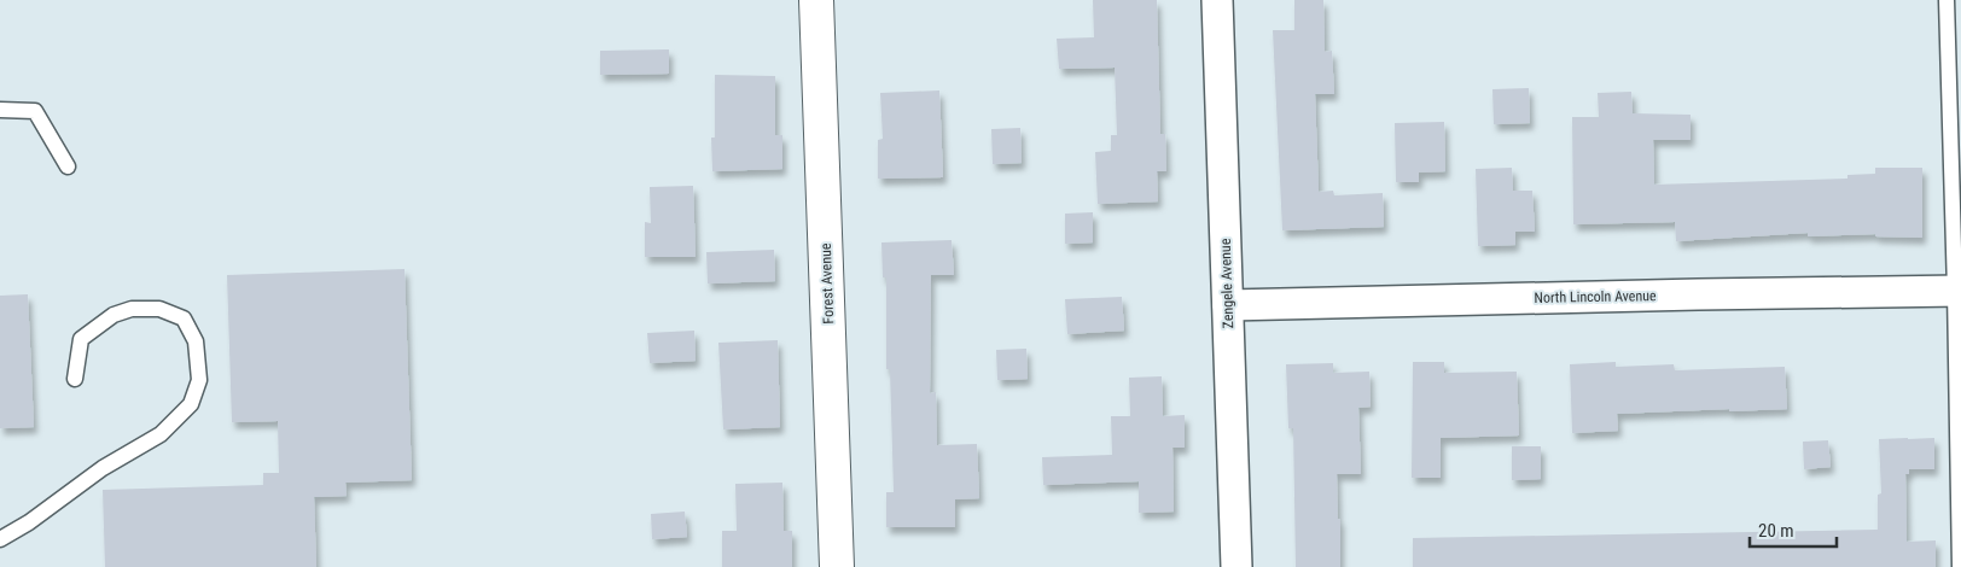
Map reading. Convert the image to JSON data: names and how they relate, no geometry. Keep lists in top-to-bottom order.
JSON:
{
  "streets": {
    "street": ["Forest Avenue", "Zengele Avenue", "North Lincoln Avenue"]
  },
  "crossings": [
    ["Zengele Avenue", "North Lincoln Avenue"]
  ],
  "scale_bar": "20 m"
}
